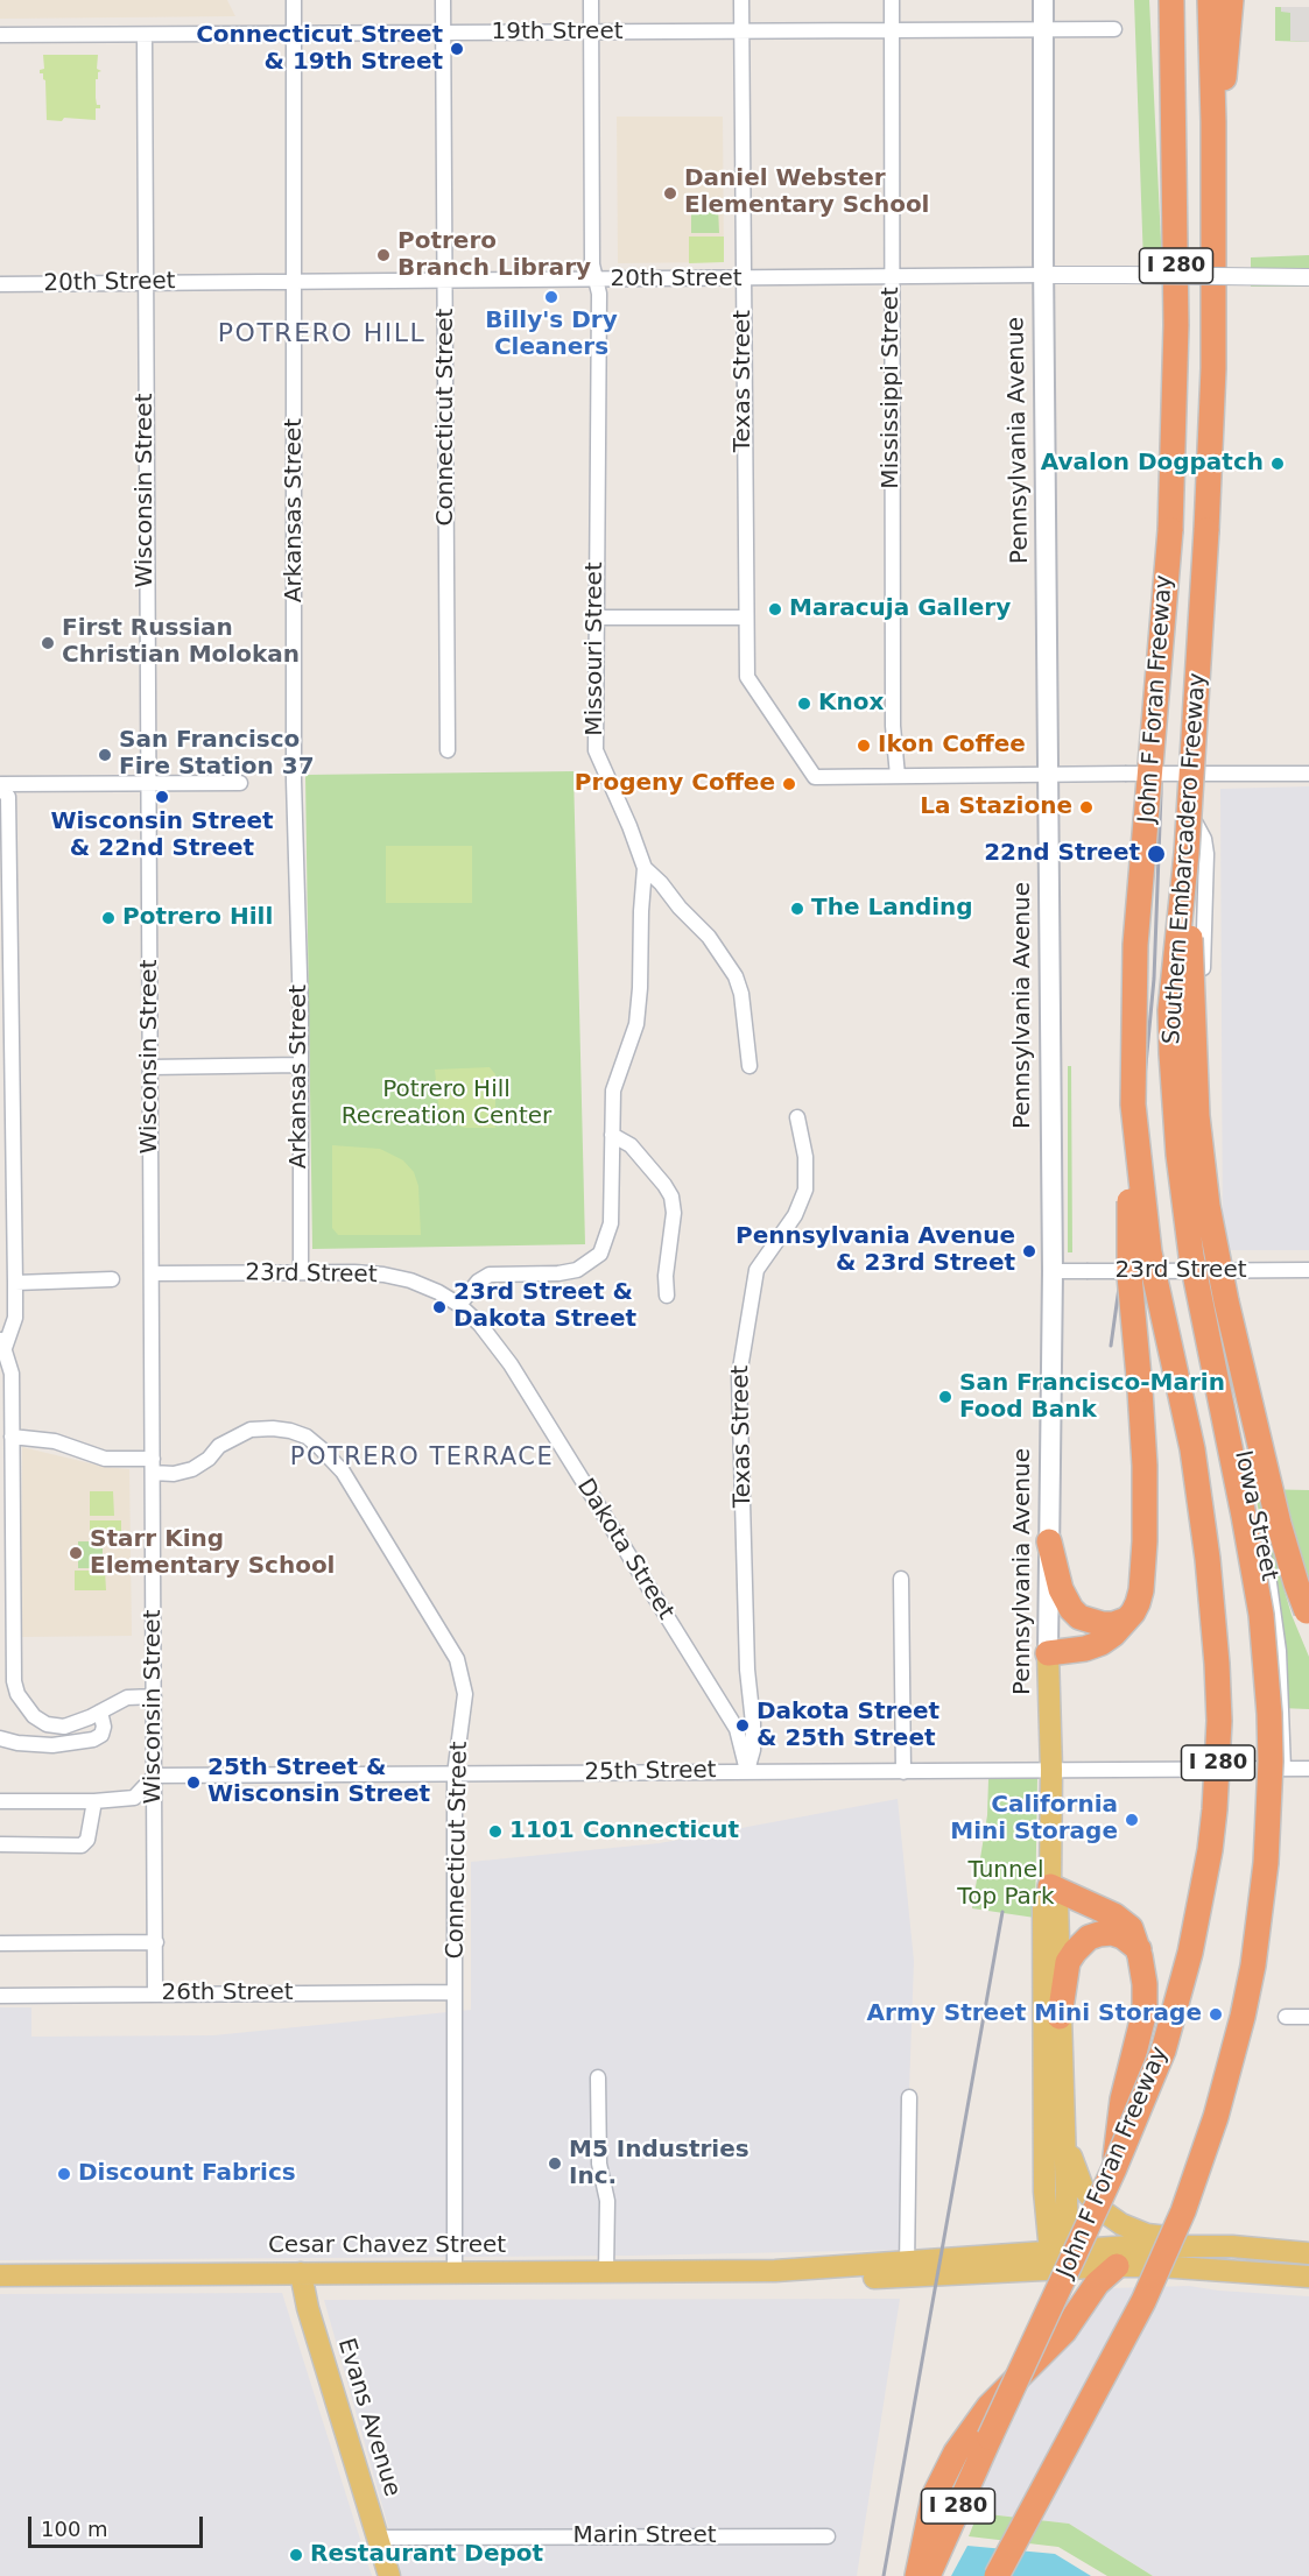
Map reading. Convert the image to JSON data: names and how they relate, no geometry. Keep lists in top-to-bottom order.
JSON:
{
  "streets": {
    "highway": ["I 280", "John F Foran Freeway", "Southern Embarcadero Freeway"],
    "main road": ["Pennsylvania Avenue", "Cesar Chavez Street", "Evans Avenue"],
    "street": [
      "19th Street",
      "20th Street",
      "Texas Street",
      "Mississippi Street",
      "Connecticut Street",
      "Wisconsin Street",
      "Arkansas Street",
      "Missouri Street",
      "23rd Street",
      "Iowa Street",
      "Dakota Street",
      "25th Street",
      "26th Street",
      "Marin Street"
    ]
  },
  "crossings": [
    ["19th Street", "Texas Street"],
    ["19th Street", "Mississippi Street"],
    ["19th Street", "Connecticut Street"],
    ["19th Street", "Pennsylvania Avenue"],
    ["19th Street", "Wisconsin Street"],
    ["19th Street", "Arkansas Street"],
    ["19th Street", "Missouri Street"],
    ["20th Street", "Texas Street"],
    ["20th Street", "Mississippi Street"],
    ["20th Street", "Connecticut Street"],
    ["20th Street", "Pennsylvania Avenue"],
    ["20th Street", "Wisconsin Street"],
    ["20th Street", "Arkansas Street"],
    ["20th Street", "Missouri Street"],
    ["Texas Street", "Mississippi Street"],
    ["Texas Street", "Dakota Street"],
    ["Texas Street", "25th Street"],
    ["Connecticut Street", "Wisconsin Street"],
    ["Connecticut Street", "25th Street"],
    ["Connecticut Street", "26th Street"],
    ["Connecticut Street", "Cesar Chavez Street"],
    ["Pennsylvania Avenue", "23rd Street"],
    ["Pennsylvania Avenue", "25th Street"],
    ["Pennsylvania Avenue", "Cesar Chavez Street"],
    ["Wisconsin Street", "23rd Street"],
    ["Wisconsin Street", "25th Street"],
    ["Wisconsin Street", "26th Street"],
    ["Arkansas Street", "23rd Street"],
    ["Missouri Street", "23rd Street"],
    ["Missouri Street", "Dakota Street"],
    ["23rd Street", "Iowa Street"],
    ["23rd Street", "Dakota Street"],
    ["Iowa Street", "25th Street"],
    ["Dakota Street", "25th Street"],
    ["Cesar Chavez Street", "Evans Avenue"],
    ["Evans Avenue", "Marin Street"]
  ],
  "districts": ["POTRERO HILL", "POTRERO TERRACE"],
  "parks": ["Potrero Hill Recreation Center", "Tunnel Top Park"],
  "places": [
    "Connecticut Street & 19th Street",
    "Daniel Webster Elementary School",
    "Potrero Branch Library",
    "Billy's Dry Cleaners",
    "Avalon Dogpatch",
    "Maracuja Gallery",
    "First Russian Christian Molokan",
    "Knox",
    "Ikon Coffee",
    "San Francisco Fire Station 37",
    "Progeny Coffee",
    "Wisconsin Street & 22nd Street",
    "La Stazione",
    "22nd Street",
    "The Landing",
    "Potrero Hill",
    "Pennsylvania Avenue & 23rd Street",
    "23rd Street & Dakota Street",
    "San Francisco-Marin Food Bank",
    "Starr King Elementary School",
    "Dakota Street & 25th Street",
    "25th Street & Wisconsin Street",
    "California Mini Storage",
    "1101 Connecticut",
    "Army Street Mini Storage",
    "M5 Industries Inc.",
    "Discount Fabrics",
    "Restaurant Depot"
  ],
  "scale_bar": "100 m"
}
